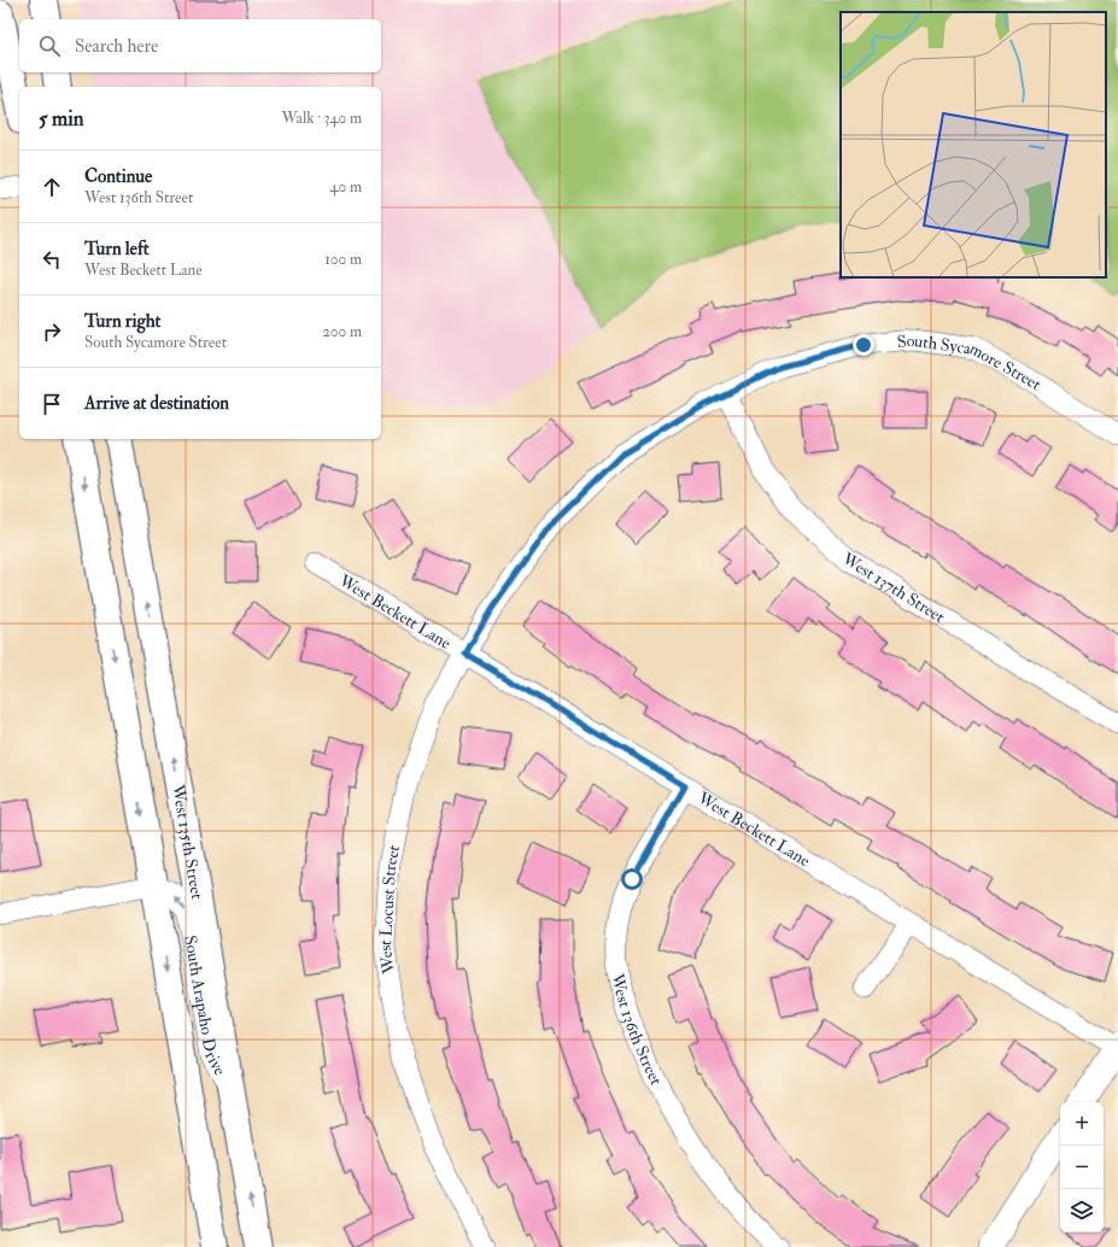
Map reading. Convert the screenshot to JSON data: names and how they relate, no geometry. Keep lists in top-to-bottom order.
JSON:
{
  "streets": {
    "main road": ["West 135th Street"],
    "street": [
      "South Sycamore Street",
      "West 137th Street",
      "West Beckett Lane",
      "West Locust Street",
      "South Arapaho Drive",
      "West 136th Street"
    ]
  },
  "crossings": [
    ["South Sycamore Street", "West 137th Street"],
    ["South Sycamore Street", "West Beckett Lane"],
    ["South Sycamore Street", "West Locust Street"],
    ["West Beckett Lane", "West Locust Street"],
    ["West Beckett Lane", "West 136th Street"],
    ["West 135th Street", "South Arapaho Drive"]
  ],
  "one_way": ["South Arapaho Drive"],
  "page": {
    "search": "Search here",
    "heading": ["5 min", "Walk · 340 m"],
    "list": [
      ["Continue", "West 136th Street", "40 m"],
      ["Turn left", "West Beckett Lane", "100 m"],
      ["Turn right", "South Sycamore Street", "200 m"],
      "Arrive at destination"
    ],
    "map_buttons": ["+", "−"]
  }
}
